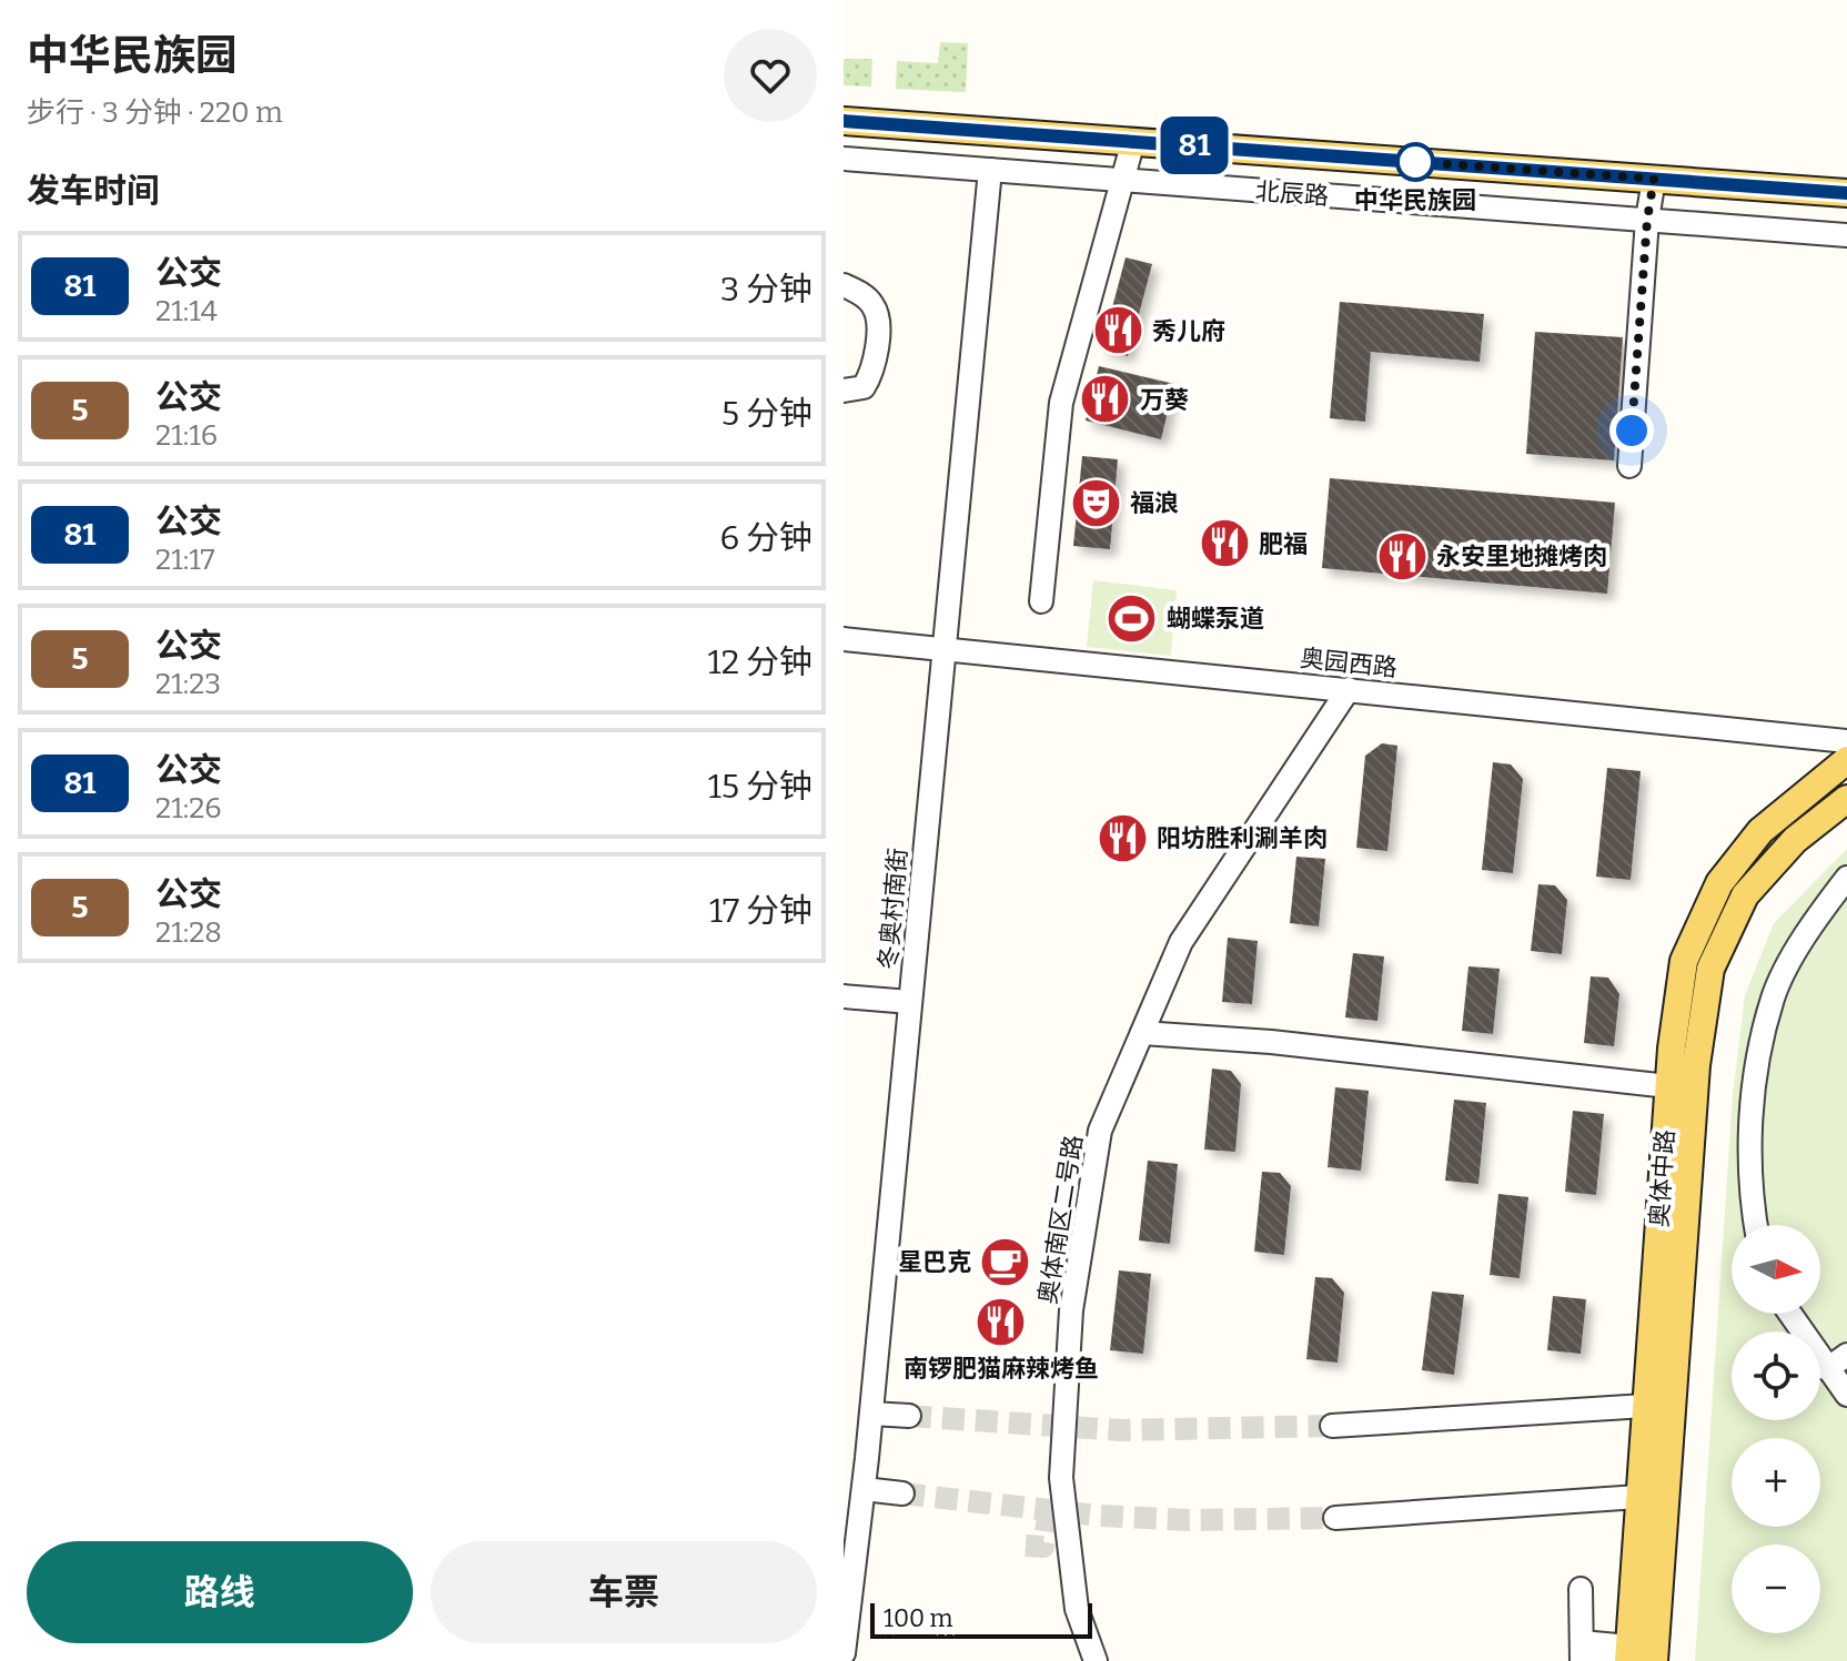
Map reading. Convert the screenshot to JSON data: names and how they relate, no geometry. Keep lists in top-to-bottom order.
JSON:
{
  "streets": {
    "main road": ["北辰路", "奥体中路"],
    "street": ["奥园西路", "冬奥村南街", "奥体南区二号路"]
  },
  "crossings": [
    ["北辰路", "冬奥村南街"],
    ["奥园西路", "冬奥村南街"],
    ["奥园西路", "奥体南区二号路"]
  ],
  "places": {
    "other": ["中华民族园"],
    "restaurant": [
      "秀儿府",
      "万葵",
      "肥福",
      "永安里地摊烤肉",
      "阳坊胜利涮羊肉",
      "南锣肥猫麻辣烤鱼"
    ],
    "theatre": ["福浪"],
    "sports": ["蝴蝶泵道"],
    "cafe": ["星巴克"]
  },
  "lines": ["bus line 81"],
  "scale_bar": "100 m",
  "north": "right",
  "page": {
    "heading": [
      ["中华民族园", "步行 · 3 分钟 · 220 m"],
      "发车时间"
    ],
    "on_map": "81",
    "list": [
      {
        "mark": "81",
        "name": "公交",
        "note": "21:14",
        "value": "3 分钟"
      },
      {
        "mark": "5",
        "name": "公交",
        "note": "21:16",
        "value": "5 分钟"
      },
      {
        "mark": "81",
        "name": "公交",
        "note": "21:17",
        "value": "6 分钟"
      },
      {
        "mark": "5",
        "name": "公交",
        "note": "21:23",
        "value": "12 分钟"
      },
      {
        "mark": "81",
        "name": "公交",
        "note": "21:26",
        "value": "15 分钟"
      },
      {
        "mark": "5",
        "name": "公交",
        "note": "21:28",
        "value": "17 分钟"
      }
    ],
    "map_buttons": ["+", "−"],
    "buttons": ["路线", "车票"],
    "scale": "100 m"
  }
}
